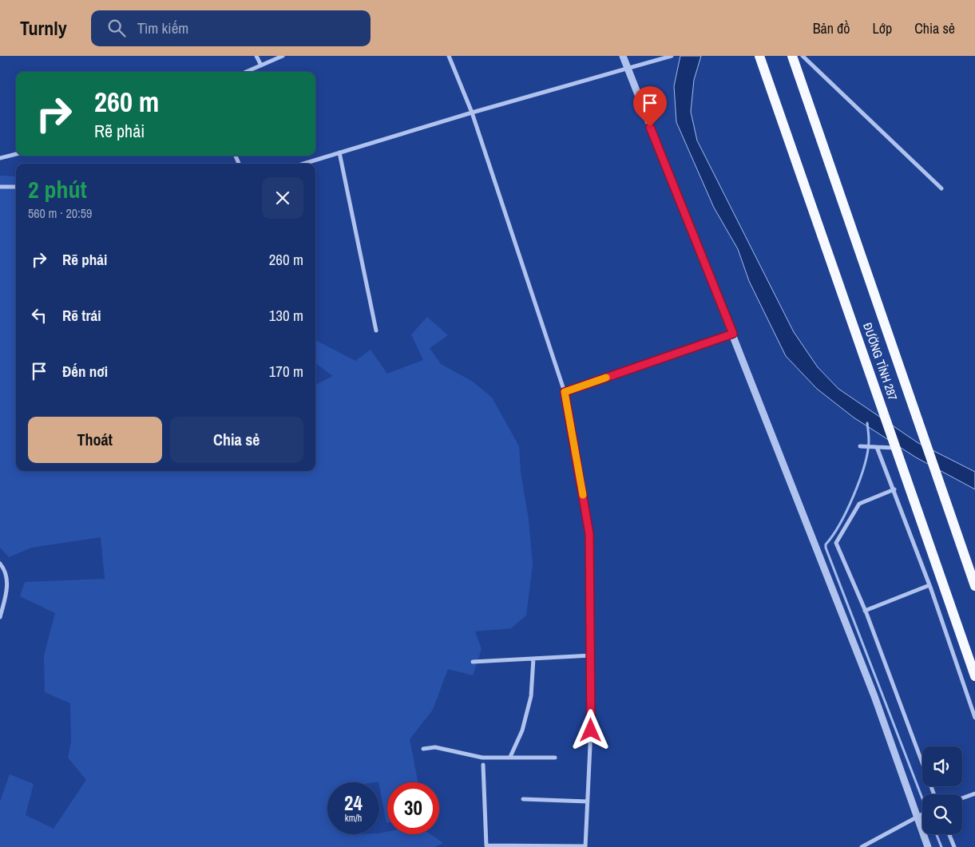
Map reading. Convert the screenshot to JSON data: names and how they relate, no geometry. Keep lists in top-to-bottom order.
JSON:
{
  "streets": {
    "main road": ["ĐƯỜNG TỈNH 287"]
  },
  "page": {
    "header": "Turnly",
    "search": "Tìm kiếm",
    "nav": ["Bản đồ", "Lớp", "Chia sẻ"],
    "turn": ["260 m", "Rẽ phải"],
    "heading": ["2 phút", "560 m · 20:59"],
    "list": [
      {
        "name": "Rẽ phải",
        "value": "260 m"
      },
      {
        "name": "Rẽ trái",
        "value": "130 m"
      },
      {
        "name": "Đến nơi",
        "value": "170 m"
      }
    ],
    "buttons": ["Thoát", "Chia sẻ"],
    "speed": "24 km/h",
    "limit": "30"
  }
}
